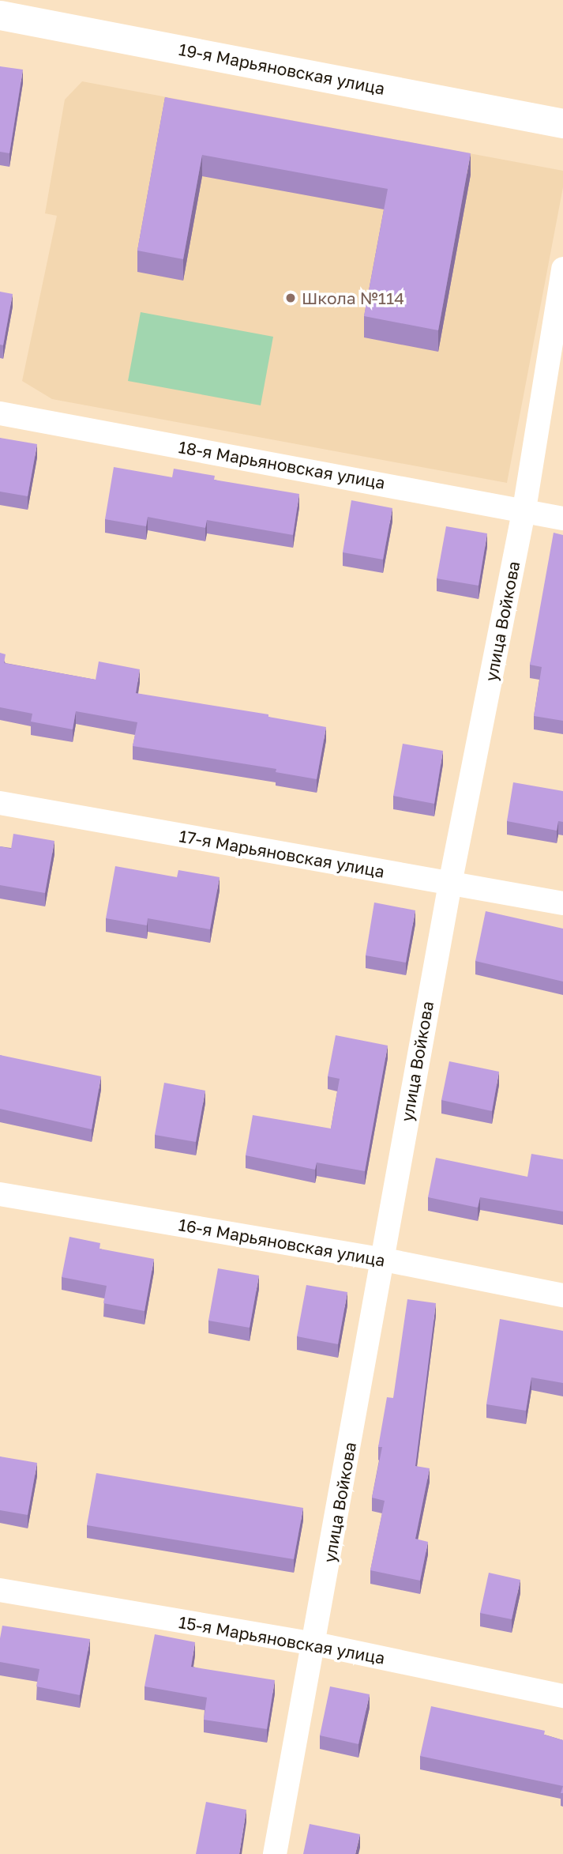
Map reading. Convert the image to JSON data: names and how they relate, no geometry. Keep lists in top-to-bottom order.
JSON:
{
  "streets": {
    "street": [
      "19-я Марьяновская улица",
      "18-я Марьяновская улица",
      "улица Войкова",
      "17-я Марьяновская улица",
      "16-я Марьяновская улица",
      "15-я Марьяновская улица"
    ]
  },
  "crossings": [
    ["18-я Марьяновская улица", "улица Войкова"],
    ["улица Войкова", "17-я Марьяновская улица"],
    ["улица Войкова", "16-я Марьяновская улица"],
    ["улица Войкова", "15-я Марьяновская улица"]
  ],
  "places": ["Школа №114"]
}
